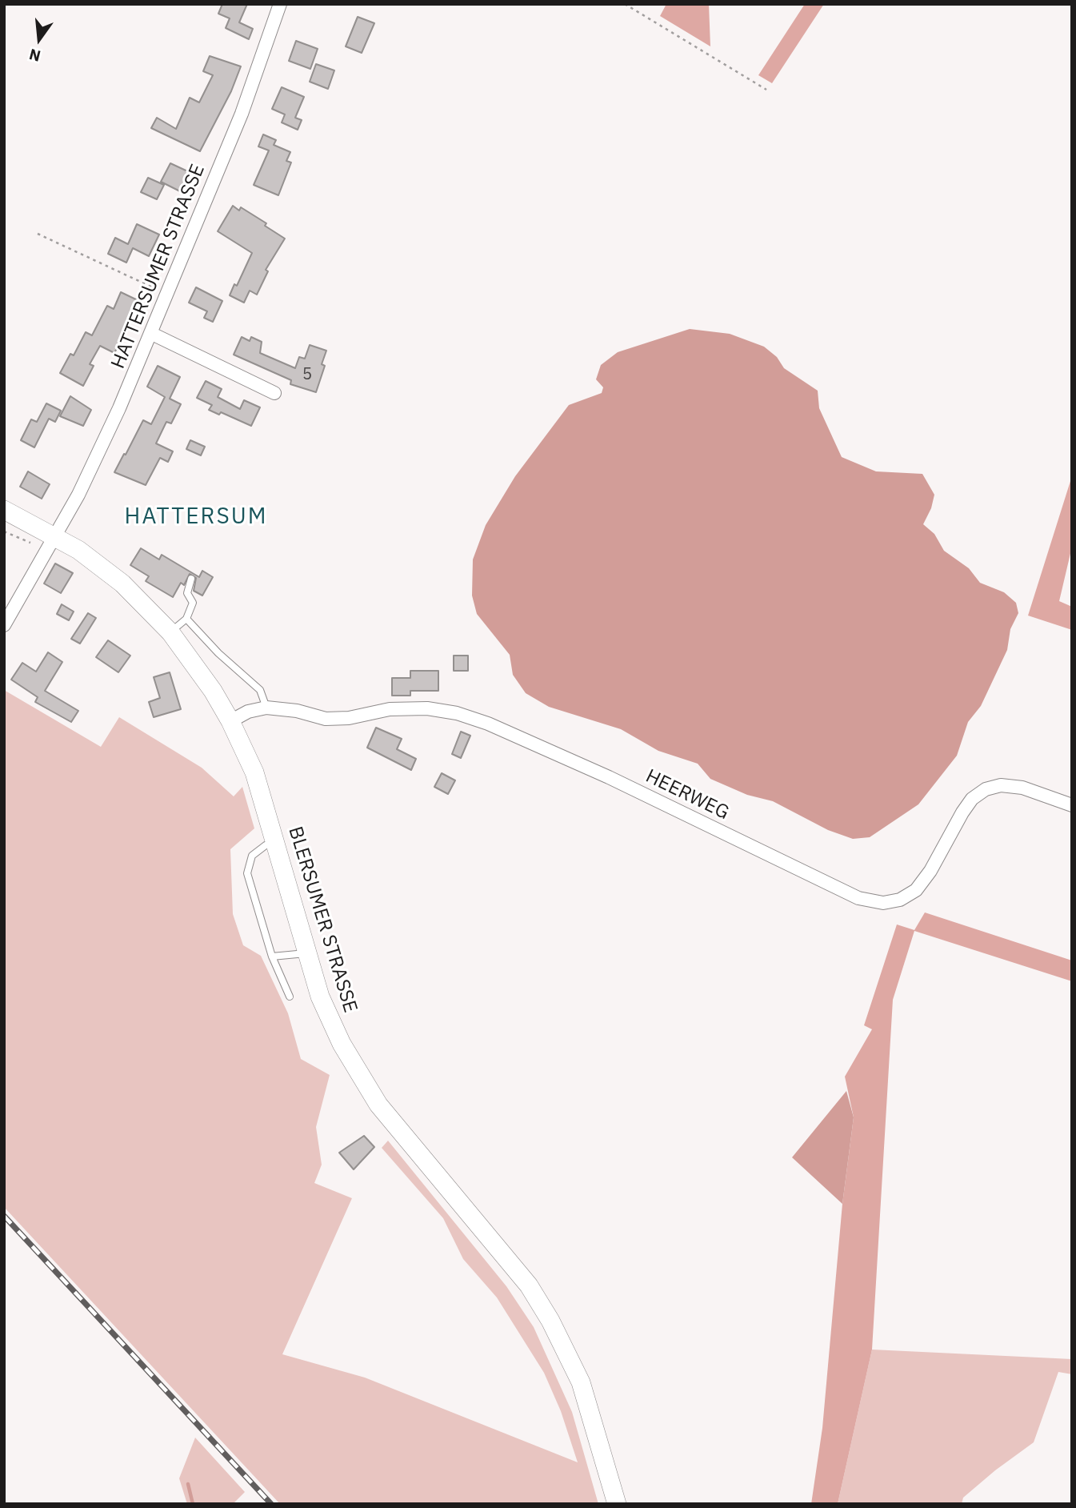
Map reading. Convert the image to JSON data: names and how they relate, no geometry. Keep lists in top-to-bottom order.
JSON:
{
  "streets": {
    "main road": ["BLERSUMER STRASSE"],
    "street": ["HATTERSUMER STRASSE", "HEERWEG"]
  },
  "crossings": [
    ["HATTERSUMER STRASSE", "BLERSUMER STRASSE"],
    ["HEERWEG", "BLERSUMER STRASSE"]
  ],
  "districts": ["HATTERSUM"],
  "house_numbers": ["5"],
  "north": "bottom"
}
